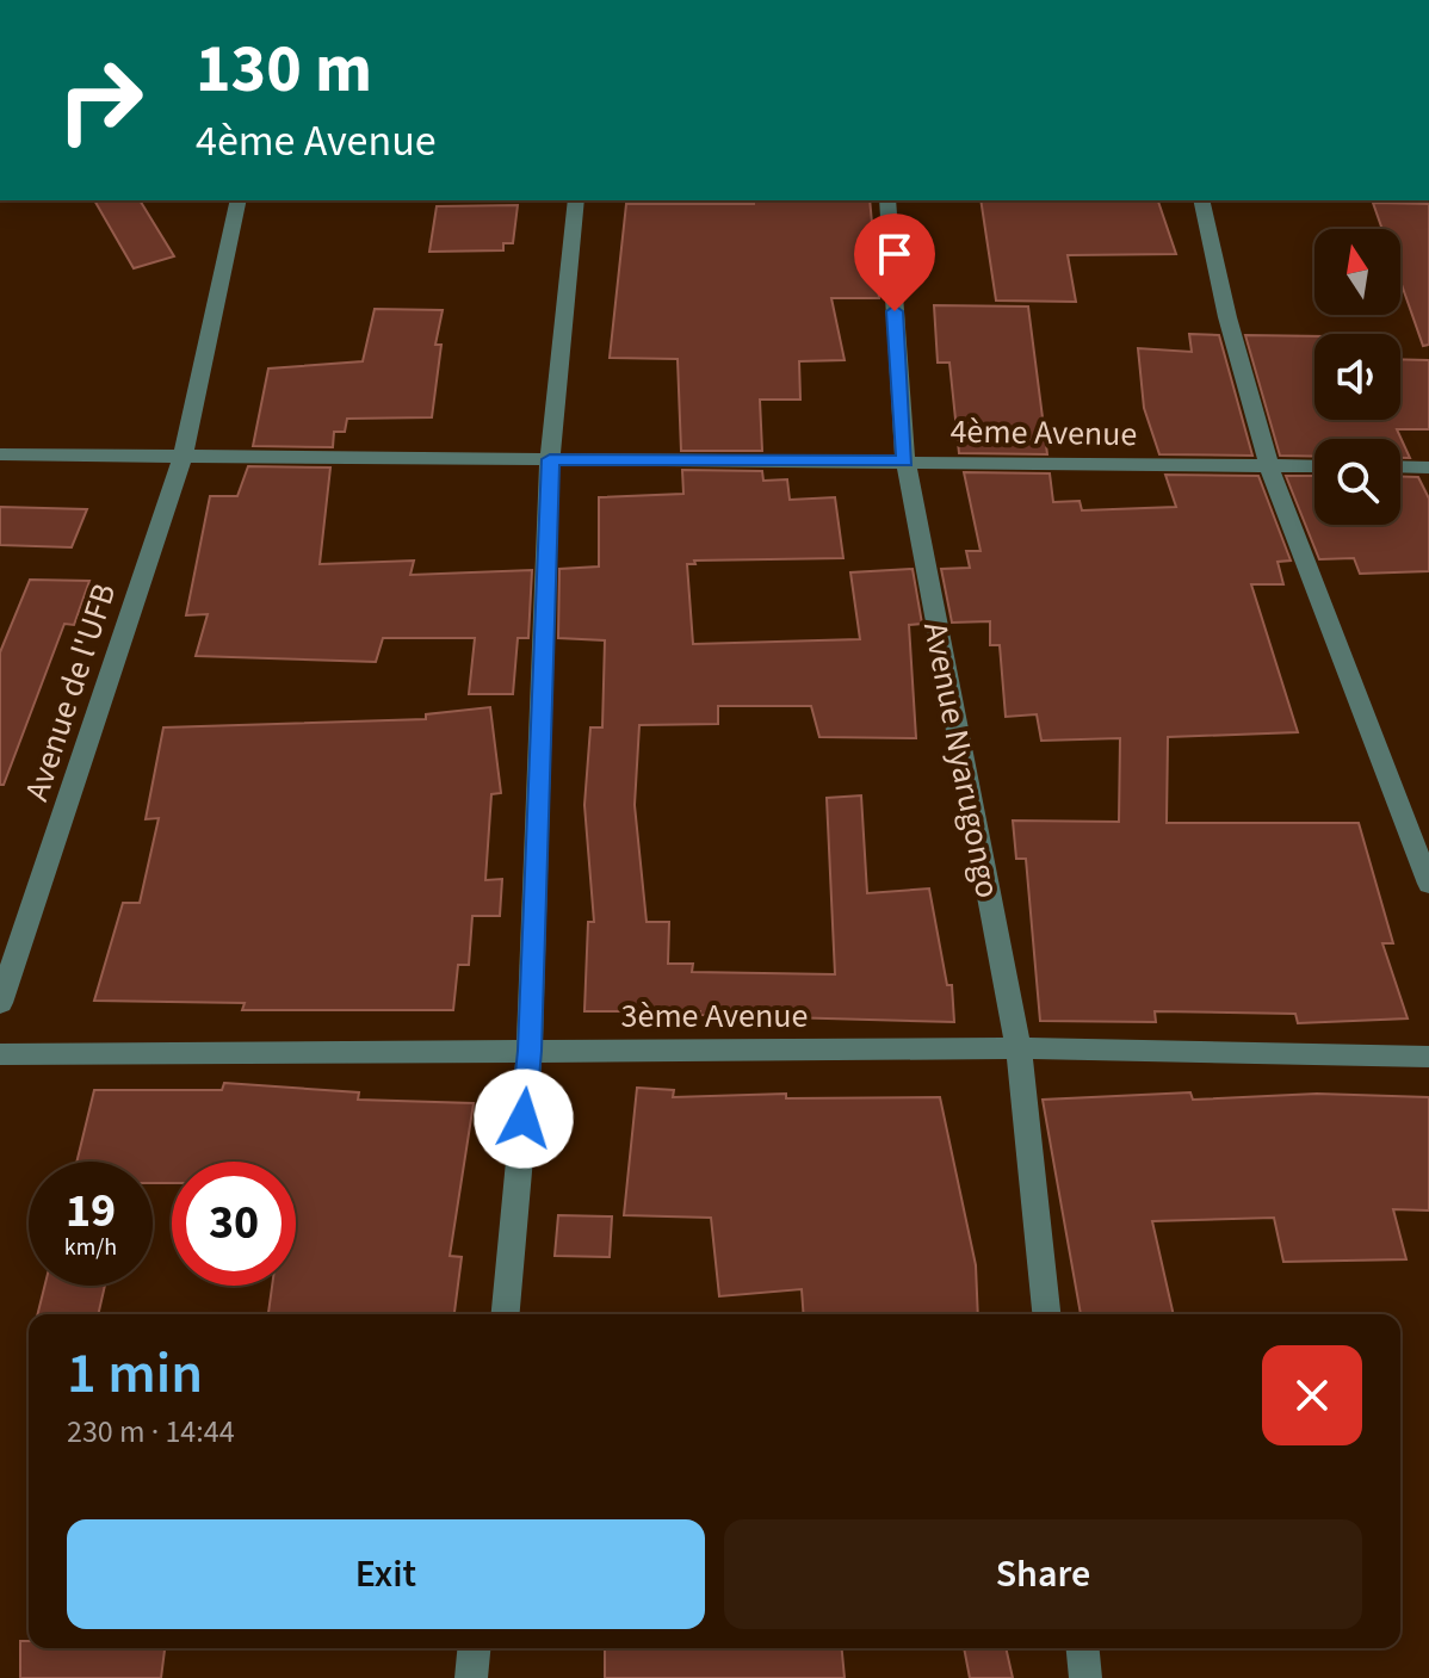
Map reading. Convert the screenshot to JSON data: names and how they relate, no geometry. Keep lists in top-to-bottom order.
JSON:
{
  "streets": {
    "street": [
      "4ème Avenue",
      "Avenue de l'UFB",
      "Avenue Nyarugongo",
      "3ème Avenue"
    ]
  },
  "crossings": [
    ["4ème Avenue", "Avenue de l'UFB"],
    ["4ème Avenue", "Avenue Nyarugongo"],
    ["Avenue Nyarugongo", "3ème Avenue"]
  ],
  "north": "top",
  "page": {
    "turn": ["130 m", "4ème Avenue"],
    "speed": "19 km/h",
    "limit": "30",
    "heading": ["1 min", "230 m · 14:44"],
    "buttons": ["Exit", "Share"]
  }
}
